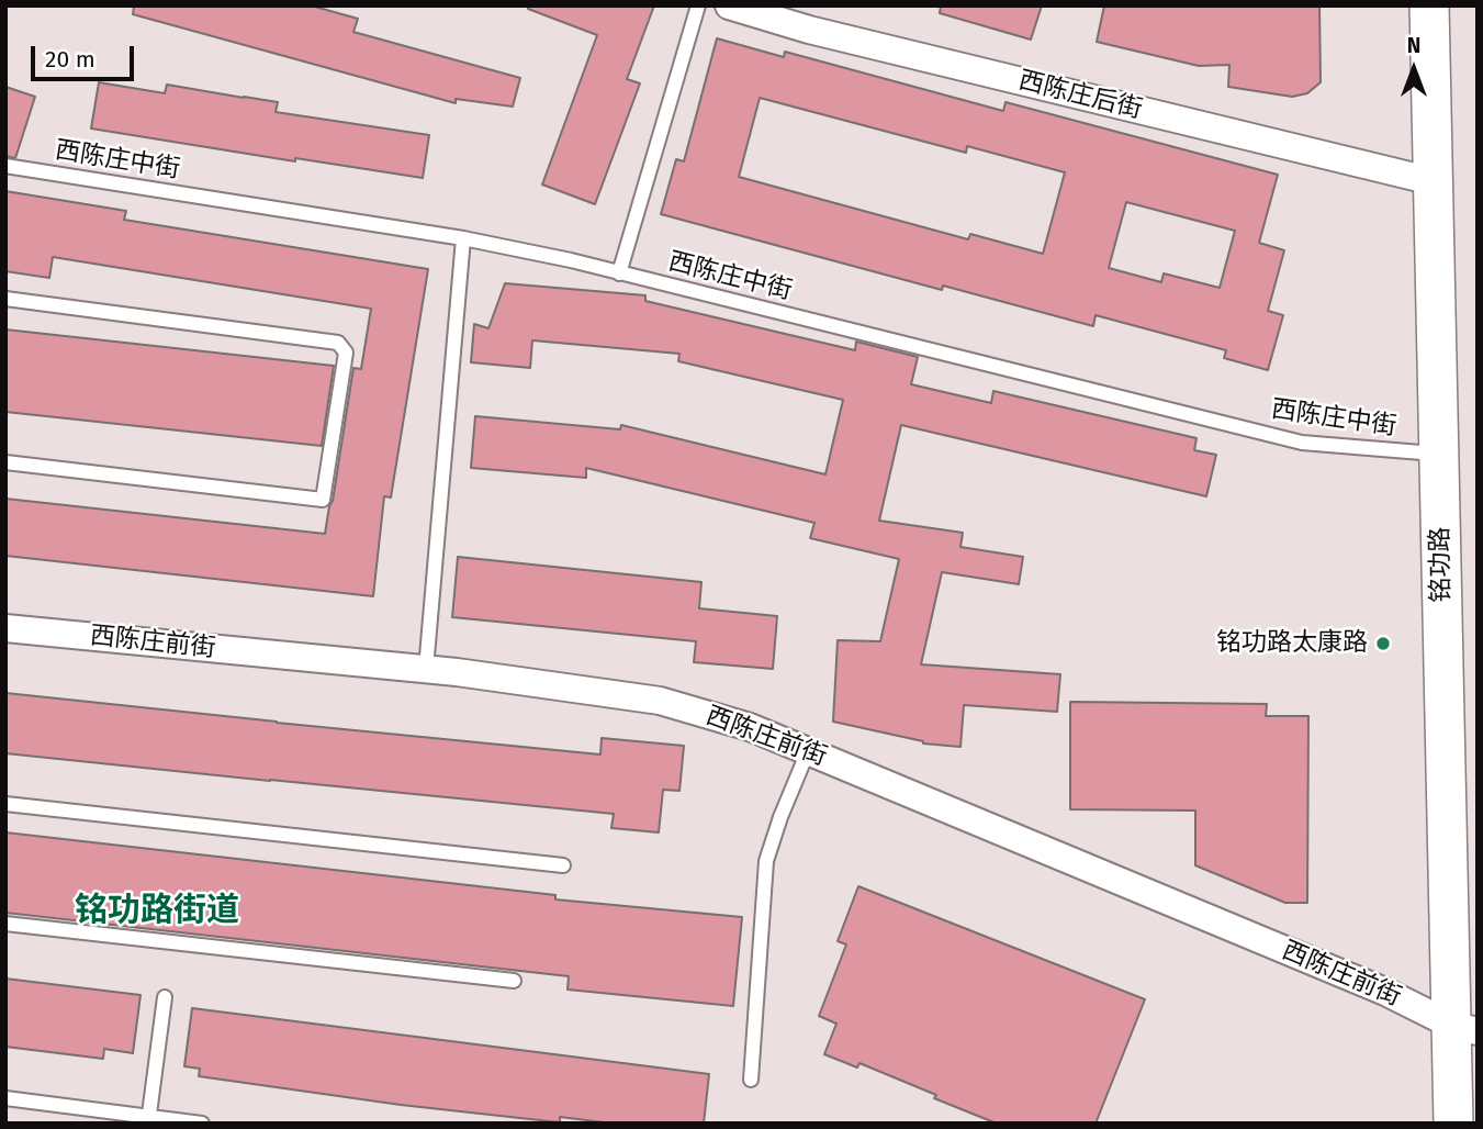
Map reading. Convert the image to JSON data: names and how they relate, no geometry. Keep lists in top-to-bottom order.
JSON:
{
  "streets": {
    "main road": ["铭功路"],
    "street": ["西陈庄后街", "西陈庄前街"],
    "lane": ["西陈庄中街"]
  },
  "crossings": [
    ["西陈庄后街", "铭功路"],
    ["西陈庄中街", "铭功路"],
    ["铭功路", "西陈庄前街"]
  ],
  "districts": ["铭功路街道"],
  "places": ["铭功路太康路"],
  "scale_bar": "20 m",
  "north": "top"
}
